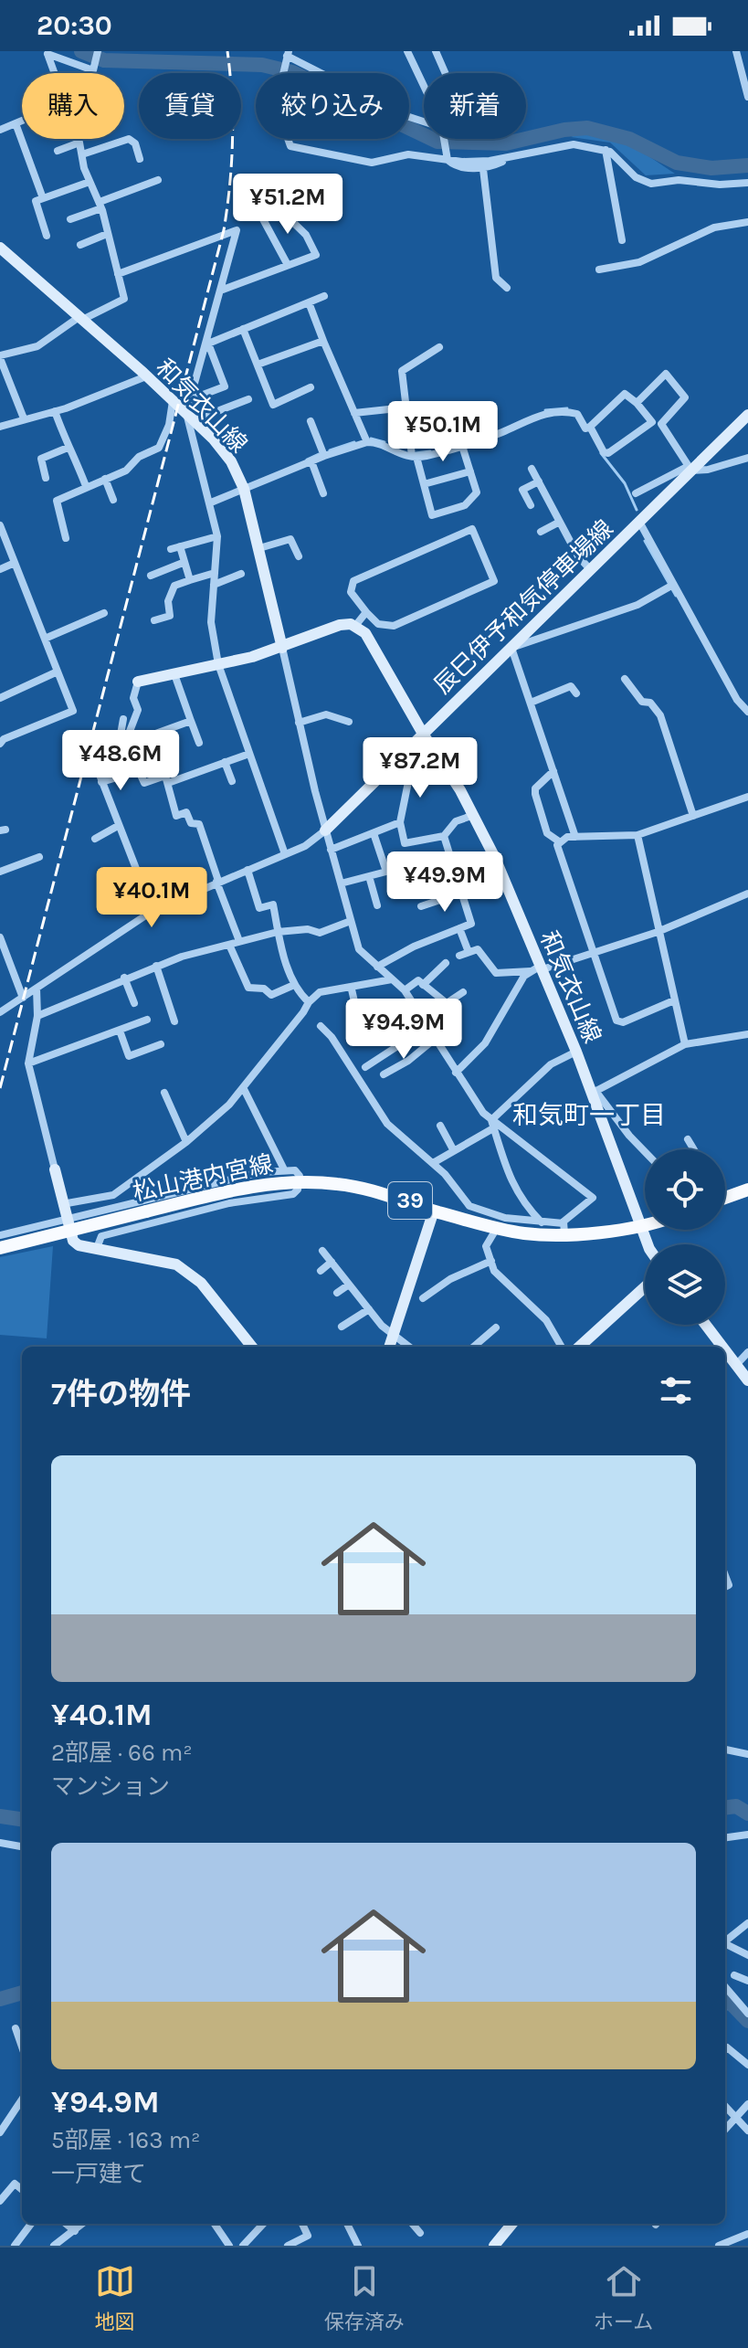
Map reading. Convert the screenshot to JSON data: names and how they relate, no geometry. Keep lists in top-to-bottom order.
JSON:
{
  "streets": {
    "main road": [
      "和気衣山線",
      "辰巳伊予和気停車場線",
      "松山港内宮線",
      "39"
    ]
  },
  "crossings": [
    ["和気衣山線", "辰巳伊予和気停車場線"],
    ["和気衣山線", "松山港内宮線"]
  ],
  "districts": ["和気町一丁目"],
  "page": {
    "status": "20:30",
    "chip": [
      "購入",
      "賃貸",
      "絞り込み",
      "新着"
    ],
    "price": [
      "¥51.2M",
      "¥50.1M",
      "¥48.6M",
      "¥87.2M",
      "¥49.9M",
      "¥40.1M",
      "¥94.9M"
    ],
    "heading": "7件の物件",
    "list": [
      {
        "name": "¥40.1M",
        "note": "2部屋 · 66 m² · マンション"
      },
      {
        "name": "¥94.9M",
        "note": "5部屋 · 163 m² · 一戸建て"
      }
    ],
    "tabs": ["地図", "保存済み", "ホーム"]
  }
}
